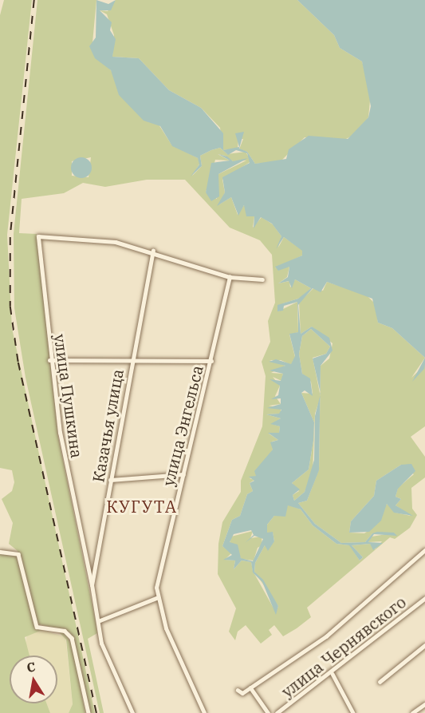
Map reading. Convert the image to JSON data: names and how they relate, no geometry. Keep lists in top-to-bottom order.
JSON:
{
  "streets": {
    "street": [
      "улица Пушкина",
      "Казачья улица",
      "улица Энгельса",
      "улица Чернявского"
    ]
  },
  "crossings": [
    ["улица Пушкина", "Казачья улица"]
  ],
  "districts": ["КУГУТА"],
  "north": "top"
}
